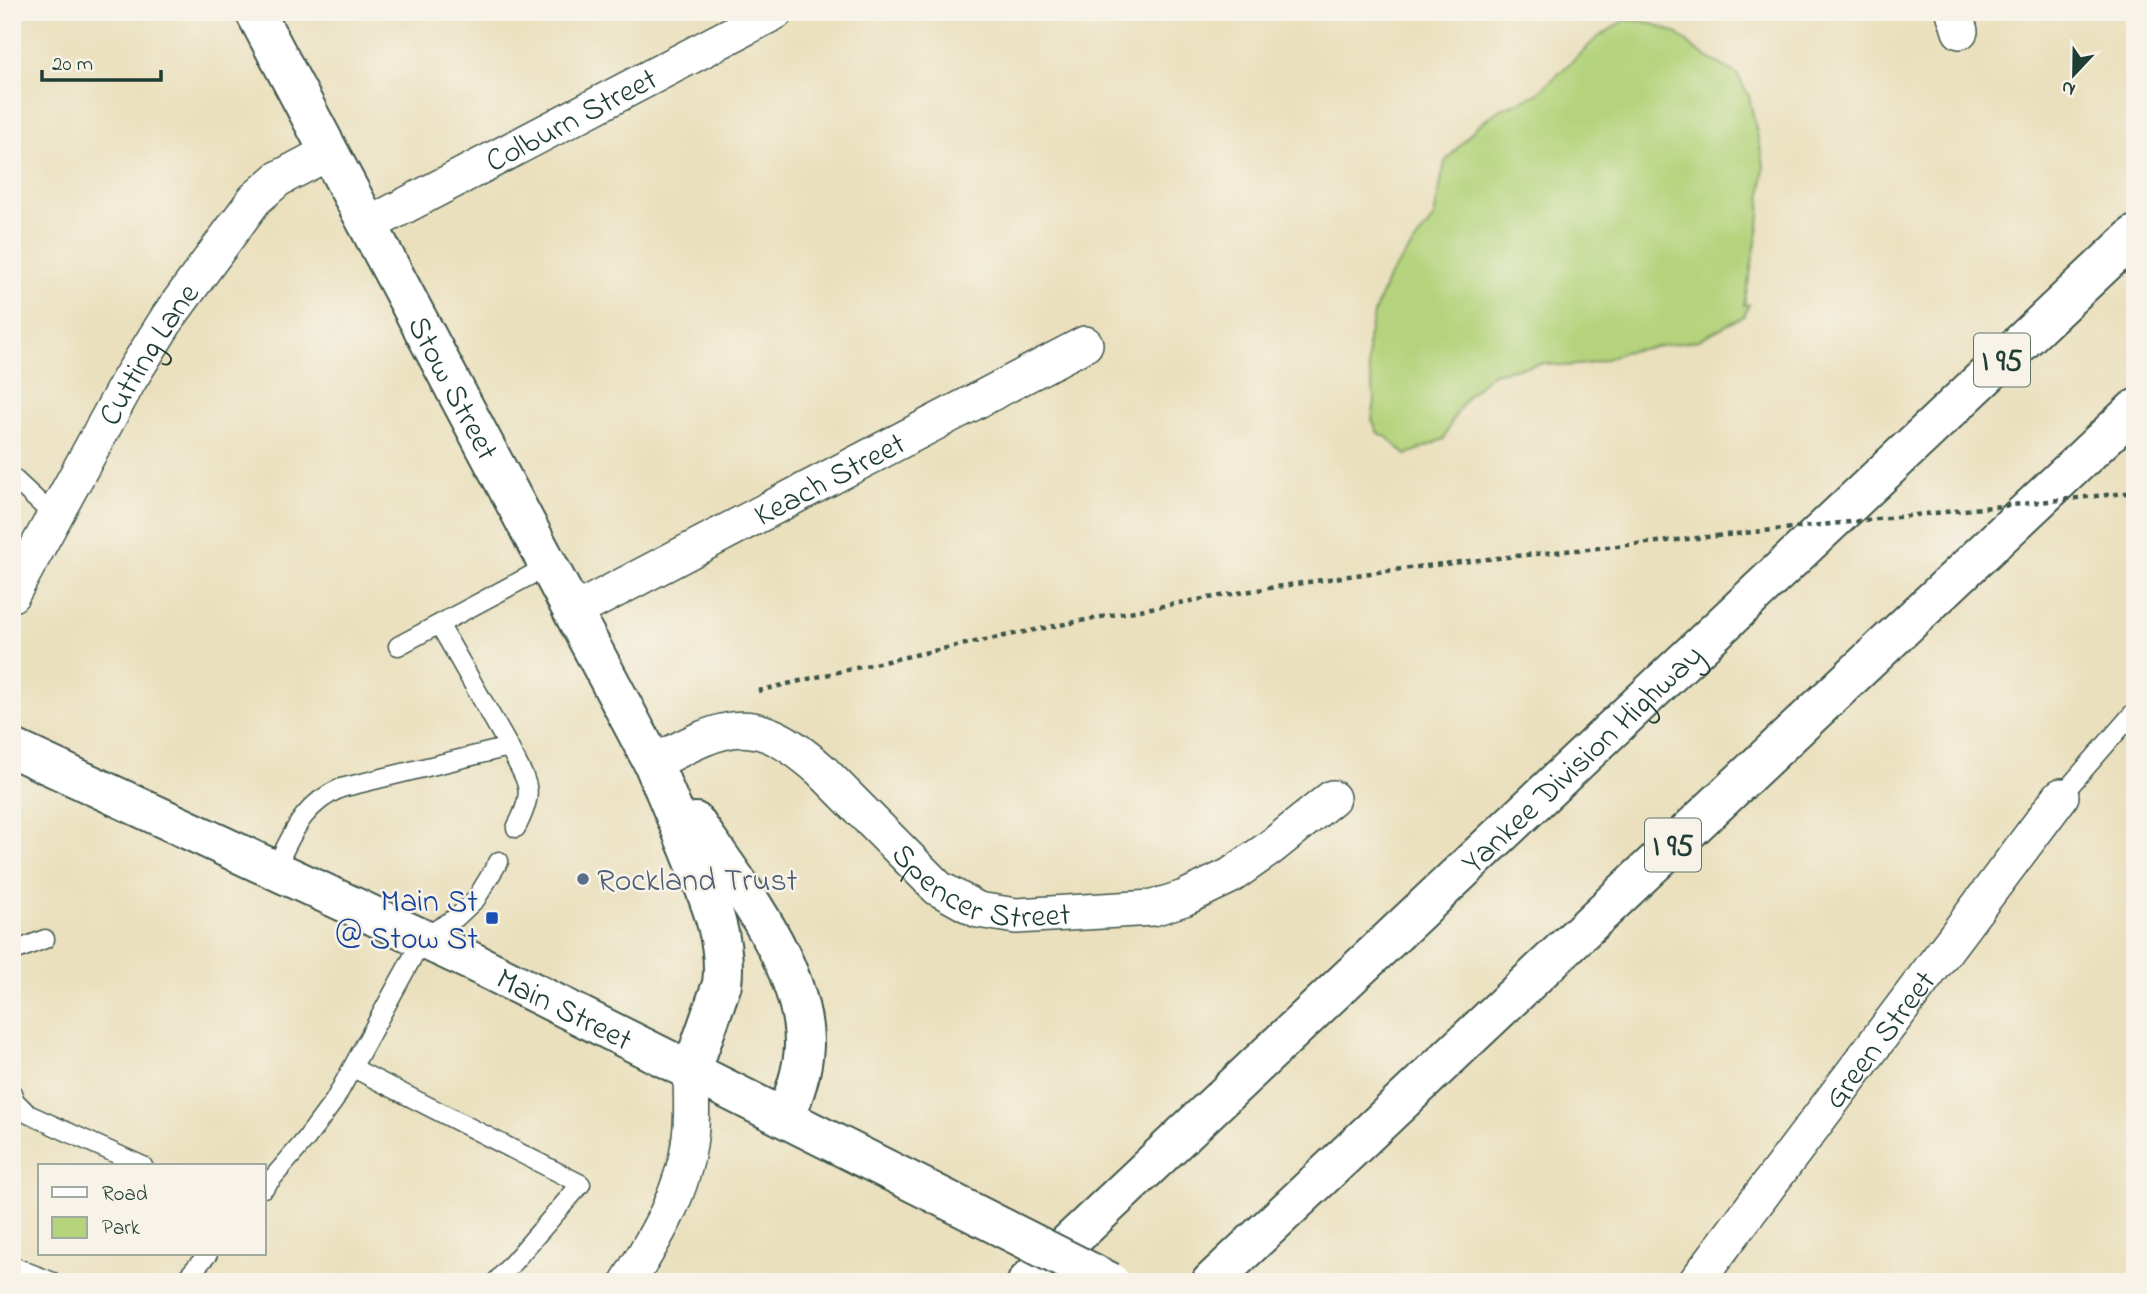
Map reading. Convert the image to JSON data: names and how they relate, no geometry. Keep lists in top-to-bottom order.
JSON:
{
  "streets": {
    "main road": [
      "I 95",
      "Stow Street",
      "Yankee Division Highway",
      "Main Street"
    ],
    "street": [
      "Colburn Street",
      "Cutting Lane",
      "Keach Street",
      "Spencer Street",
      "Green Street"
    ]
  },
  "crossings": [
    ["Colburn Street", "Stow Street"],
    ["Cutting Lane", "Stow Street"],
    ["Stow Street", "Keach Street"],
    ["Stow Street", "Spencer Street"],
    ["Stow Street", "Main Street"]
  ],
  "places": {
    "other": ["Rockland Trust"],
    "transit": ["Main St @ Stow St"]
  },
  "legend": ["Road", "Park"],
  "scale_bar": "20 m",
  "north": "bottom"
}
